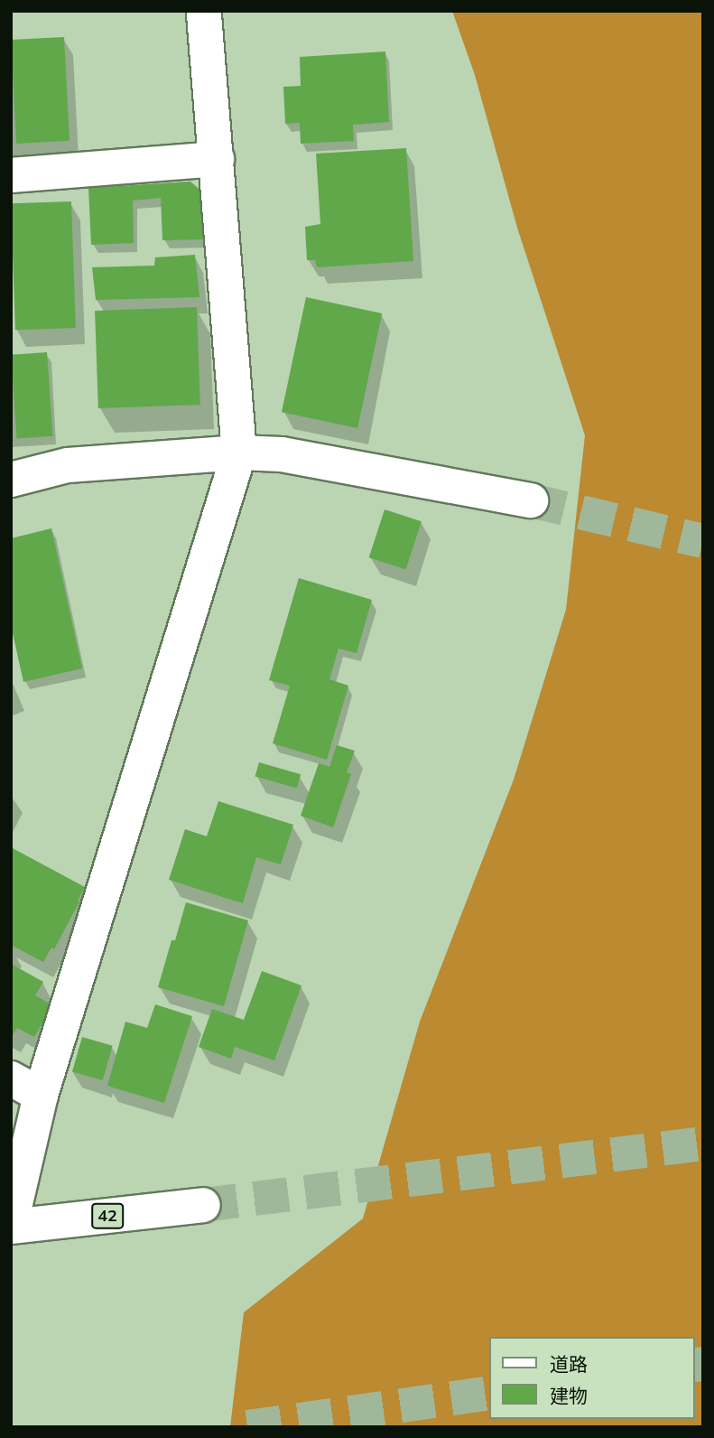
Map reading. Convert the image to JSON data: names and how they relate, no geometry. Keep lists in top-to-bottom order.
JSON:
{
  "streets": {
    "main road": ["42"]
  },
  "legend": ["道路", "建物"]
}
